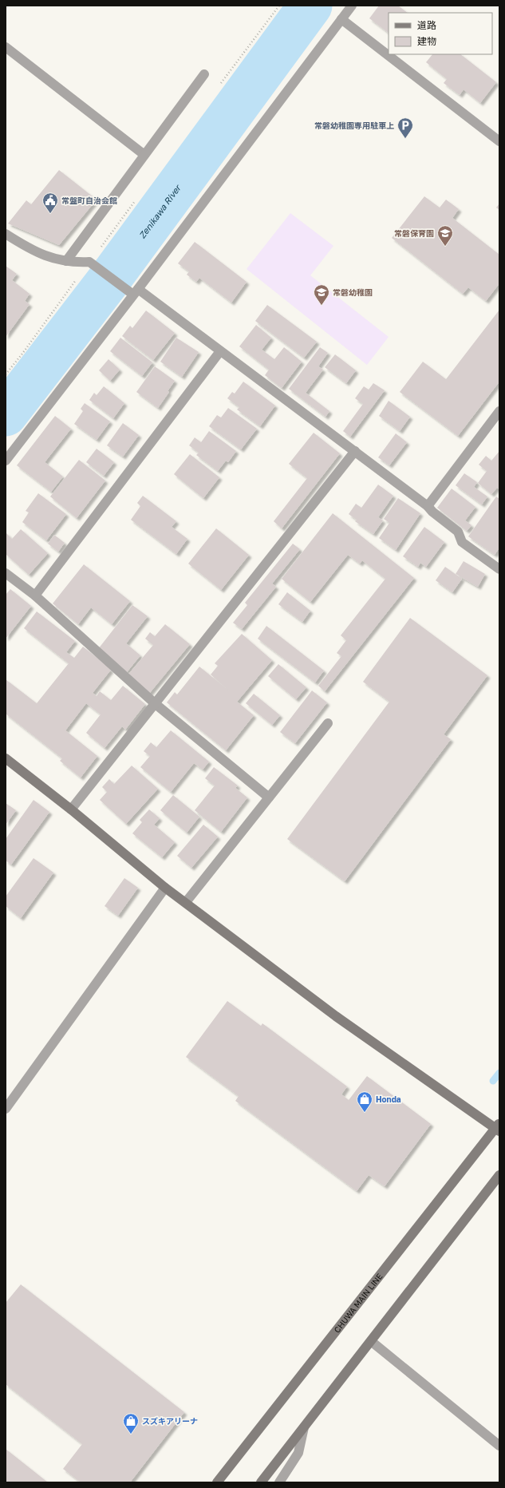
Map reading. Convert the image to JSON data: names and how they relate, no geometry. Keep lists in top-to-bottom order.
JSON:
{
  "streets": {
    "main road": ["CHUWA MAIN LINE"]
  },
  "water": ["Zenikawa River"],
  "places": {
    "parking": ["常磐幼稚園専用駐車上"],
    "public building": ["常盤町自治会館"],
    "school or university": ["常磐保育園", "常磐幼稚園"],
    "shop": ["Honda", "スズキアリーナ"]
  },
  "legend": ["道路", "建物"]
}
